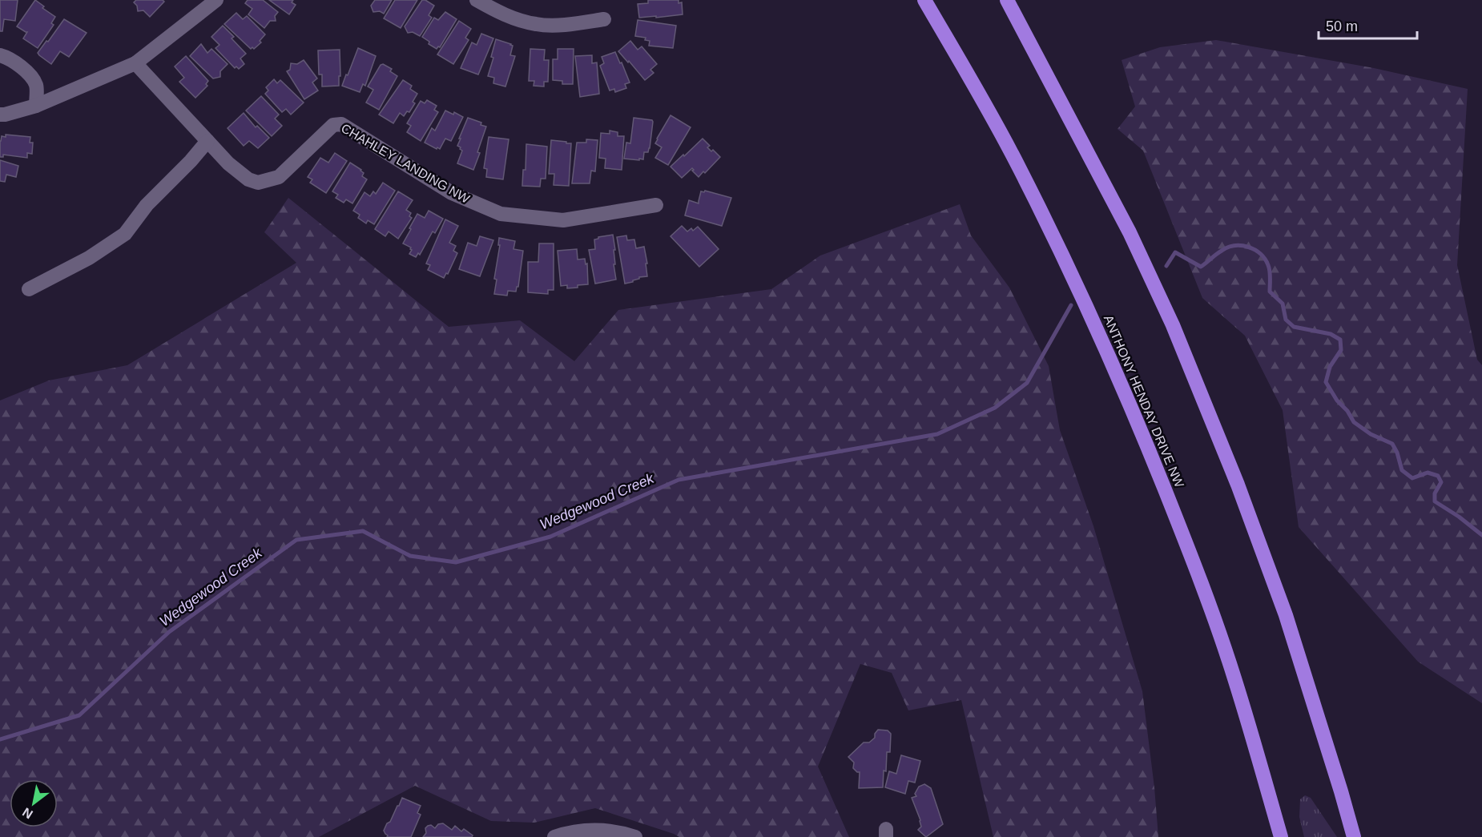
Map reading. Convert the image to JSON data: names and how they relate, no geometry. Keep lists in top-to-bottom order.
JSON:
{
  "streets": {
    "highway": ["ANTHONY HENDAY DRIVE NW"],
    "street": ["CHAHLEY LANDING NW"]
  },
  "water": ["Wedgewood Creek"],
  "scale_bar": "50 m",
  "north": "bottom left"
}
